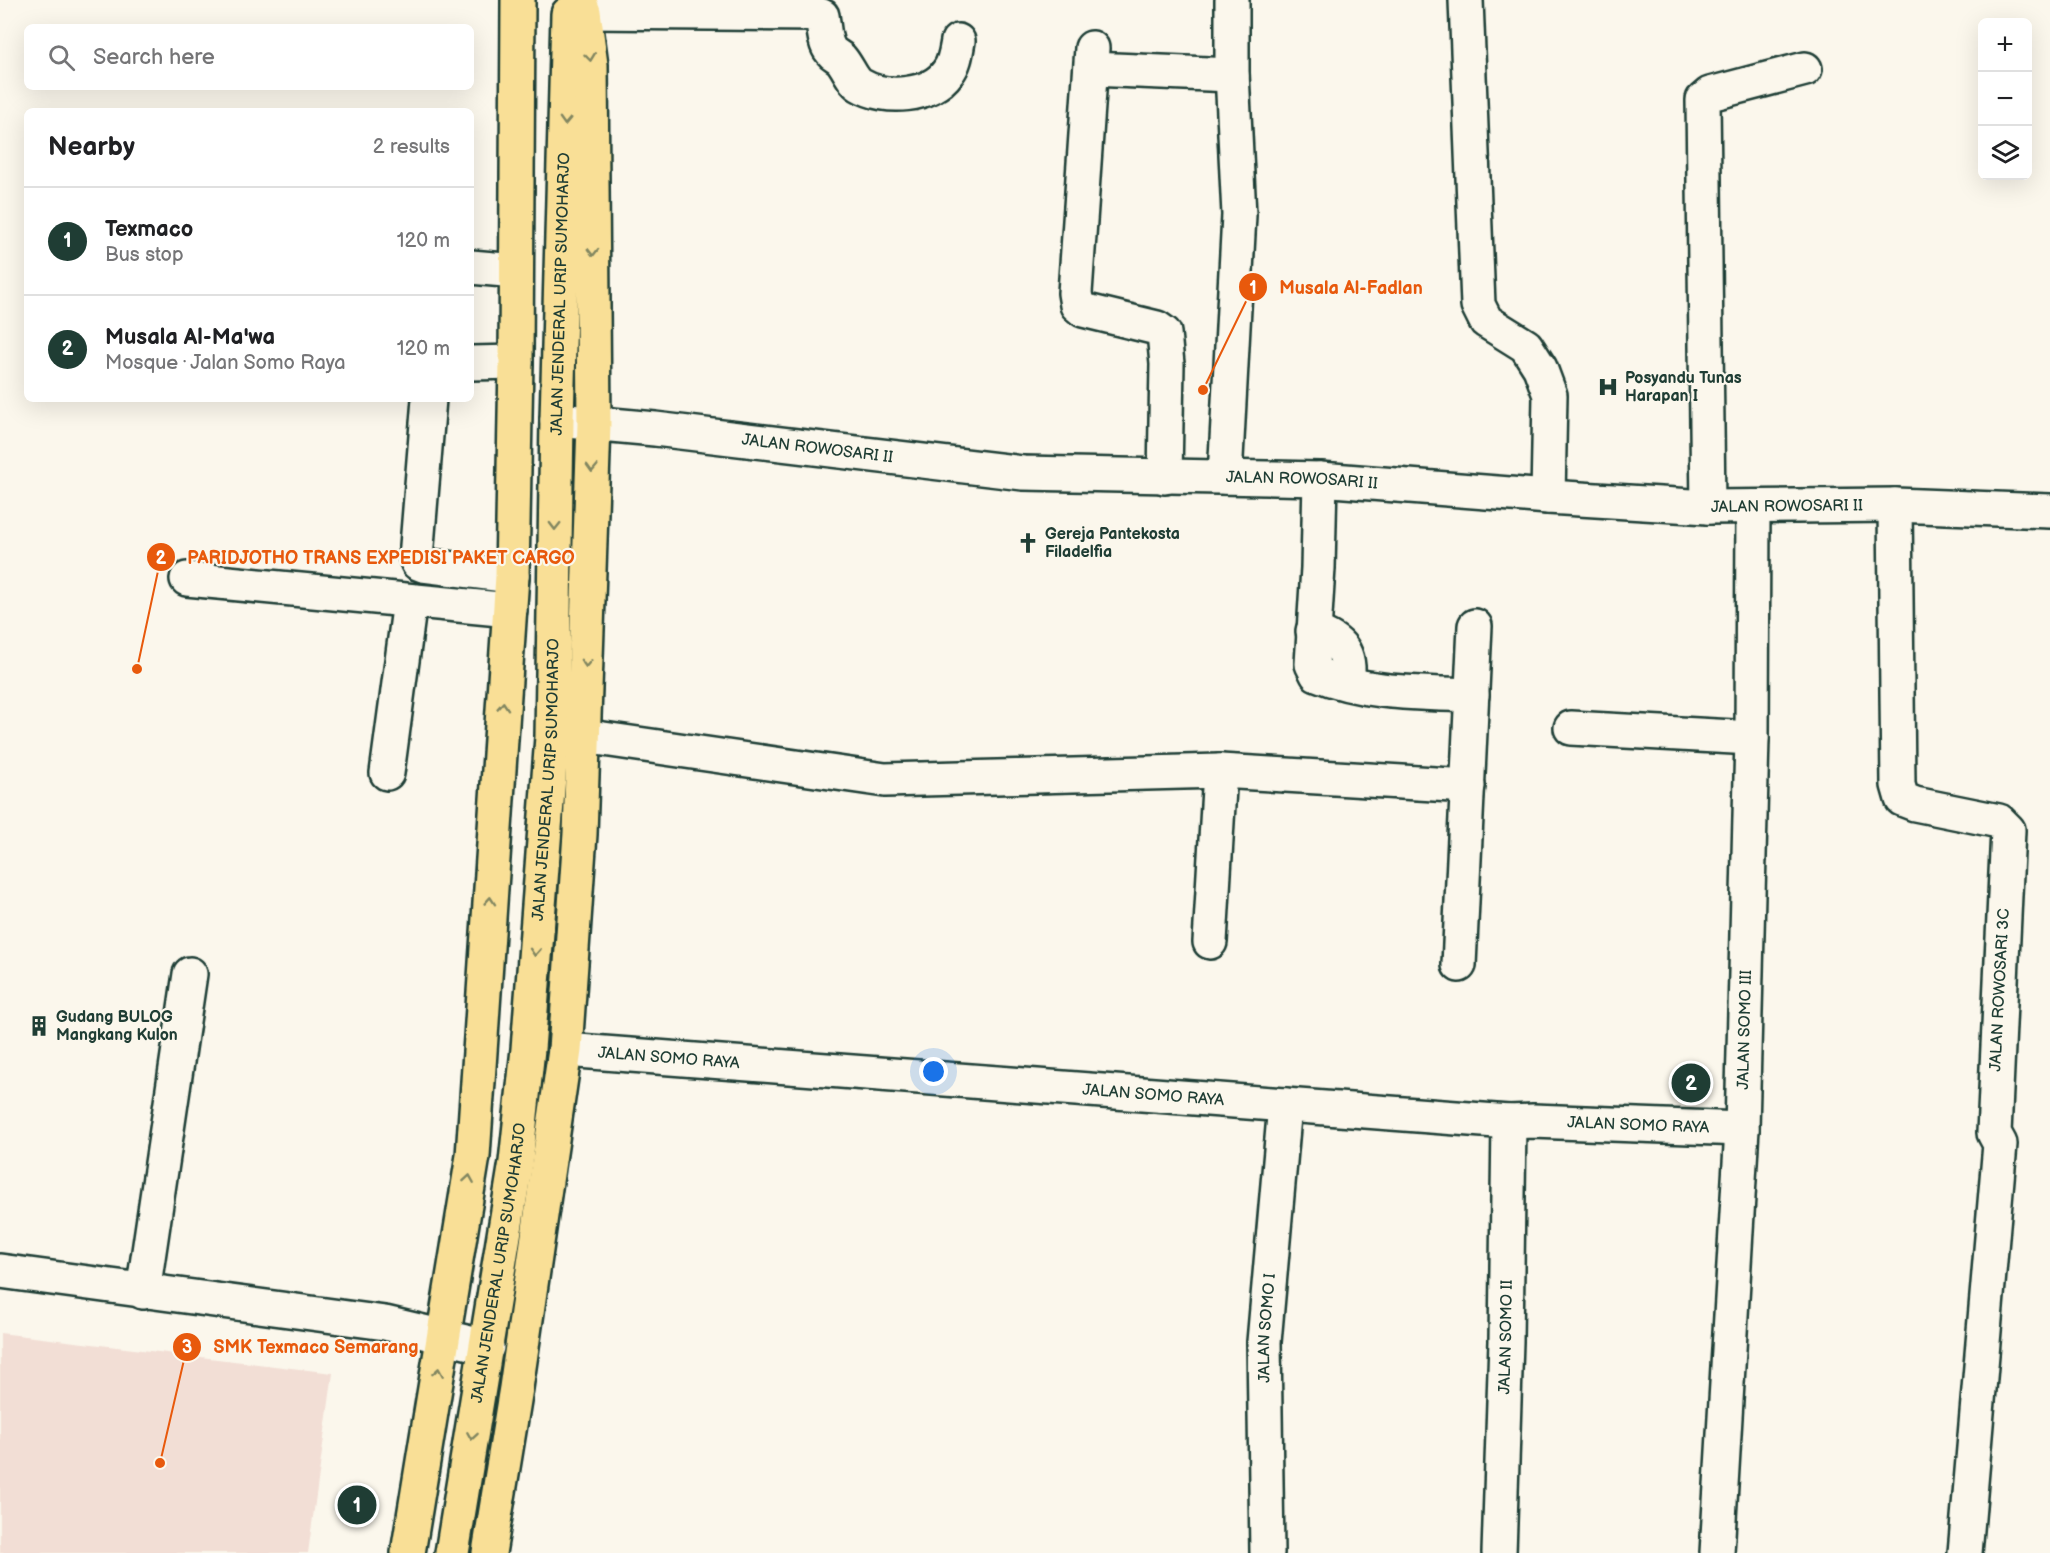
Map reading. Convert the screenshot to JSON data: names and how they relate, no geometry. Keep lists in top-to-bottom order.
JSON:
{
  "streets": {
    "highway": ["JALAN JENDERAL URIP SUMOHARJO"],
    "street": [
      "JALAN ROWOSARI II",
      "JALAN ROWOSARI 3C",
      "JALAN SOMO III",
      "JALAN SOMO RAYA",
      "JALAN SOMO I",
      "JALAN SOMO II"
    ]
  },
  "crossings": [
    ["JALAN JENDERAL URIP SUMOHARJO", "JALAN ROWOSARI II"],
    ["JALAN ROWOSARI II", "JALAN ROWOSARI 3C"],
    ["JALAN ROWOSARI II", "JALAN SOMO III"],
    ["JALAN SOMO III", "JALAN SOMO RAYA"],
    ["JALAN SOMO RAYA", "JALAN SOMO I"],
    ["JALAN SOMO RAYA", "JALAN SOMO II"]
  ],
  "places": {
    "hospital": ["Posyandu Tunas Harapan I"],
    "other": ["Musala Al-Fadlan", "PARIDJOTHO TRANS EXPEDISI PAKET CARGO", "SMK Texmaco Semarang"],
    "church": ["Gereja Pantekosta Filadelfia"],
    "building": ["Gudang BULOG Mangkang Kulon"]
  },
  "page": {
    "map_buttons": ["+", "−"],
    "search": "Search here",
    "heading": ["Nearby", "2 results"],
    "list": [
      {
        "mark": "1",
        "name": "Texmaco",
        "note": "Bus stop",
        "value": "120 m"
      },
      {
        "mark": "2",
        "name": "Musala Al-Ma'wa",
        "note": "Mosque · Jalan Somo Raya",
        "value": "120 m"
      }
    ],
    "pins": ["2", "1"]
  }
}
